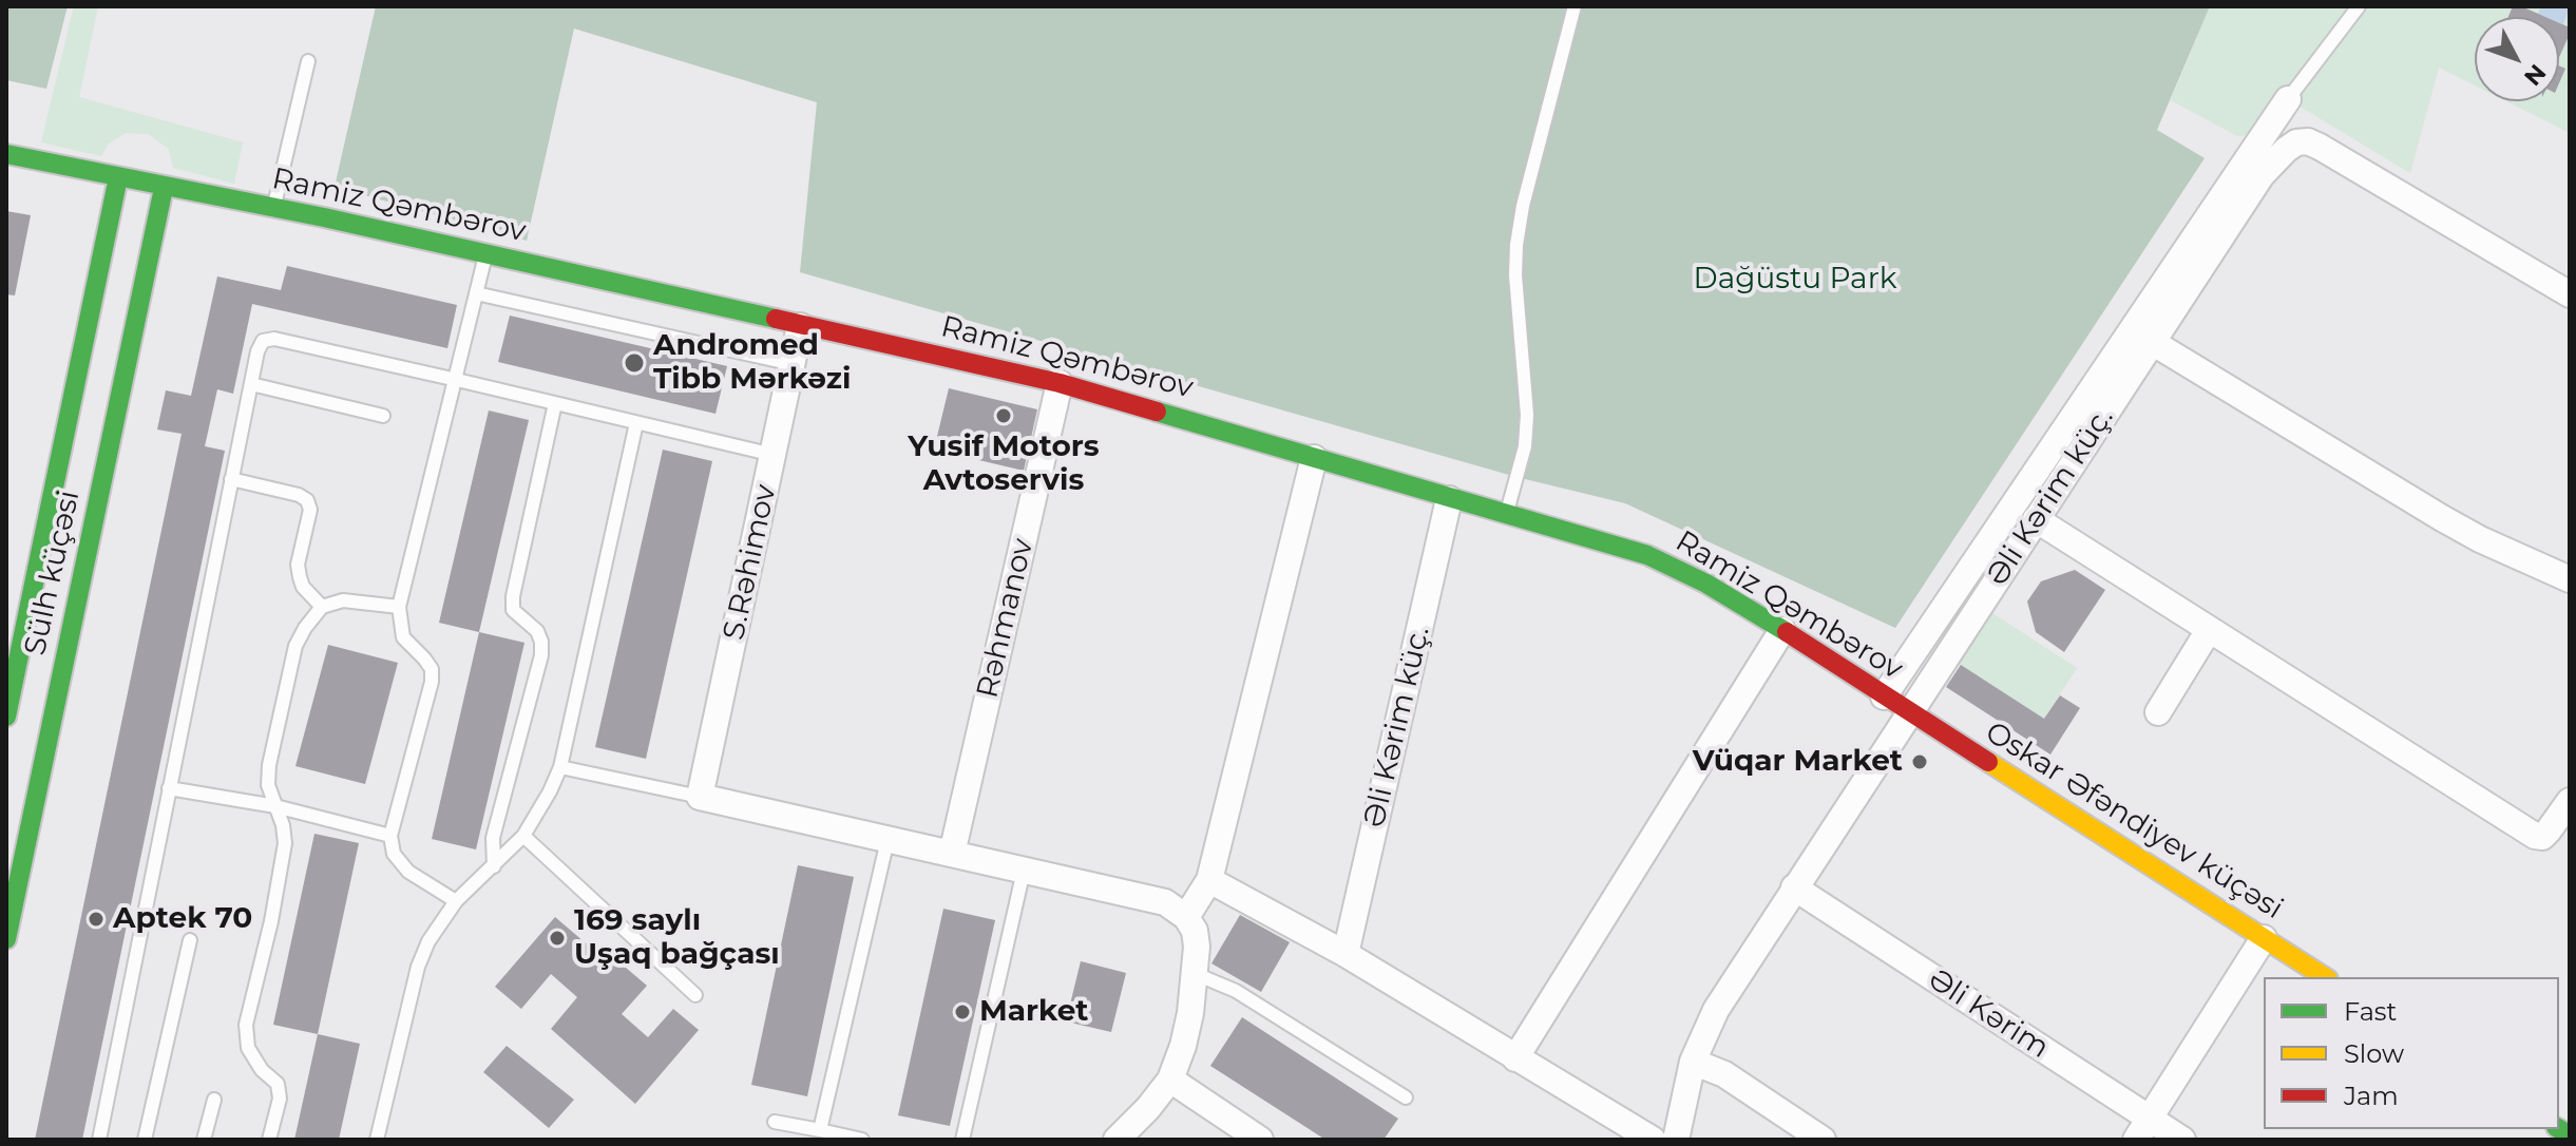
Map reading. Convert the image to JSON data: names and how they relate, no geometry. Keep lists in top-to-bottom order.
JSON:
{
  "streets": {
    "main road": ["Ramiz Qəmbərov", "Sülh küçəsi", "Oskar Əfəndiyev küçəsi"],
    "street": [
      "Əli Kərim küç.",
      "S.Rəhimov",
      "Rəhmanov",
      "Əli Kərim"
    ]
  },
  "crossings": [
    ["Ramiz Qəmbərov", "Əli Kərim küç."],
    ["Ramiz Qəmbərov", "S.Rəhimov"],
    ["Ramiz Qəmbərov", "Sülh küçəsi"],
    ["Ramiz Qəmbərov", "Rəhmanov"],
    ["Ramiz Qəmbərov", "Oskar Əfəndiyev küçəsi"],
    ["Əli Kərim küç.", "Oskar Əfəndiyev küçəsi"],
    ["Əli Kərim küç.", "Əli Kərim"]
  ],
  "parks": ["Dağüstu Park"],
  "places": [
    "Andromed Tibb Mərkəzi",
    "Yusif Motors Avtoservis",
    "Vüqar Market",
    "Aptek 70",
    "169 saylı Uşaq bağçası",
    "Market"
  ],
  "legend": ["Fast", "Slow", "Jam"],
  "north": "bottom right"
}
